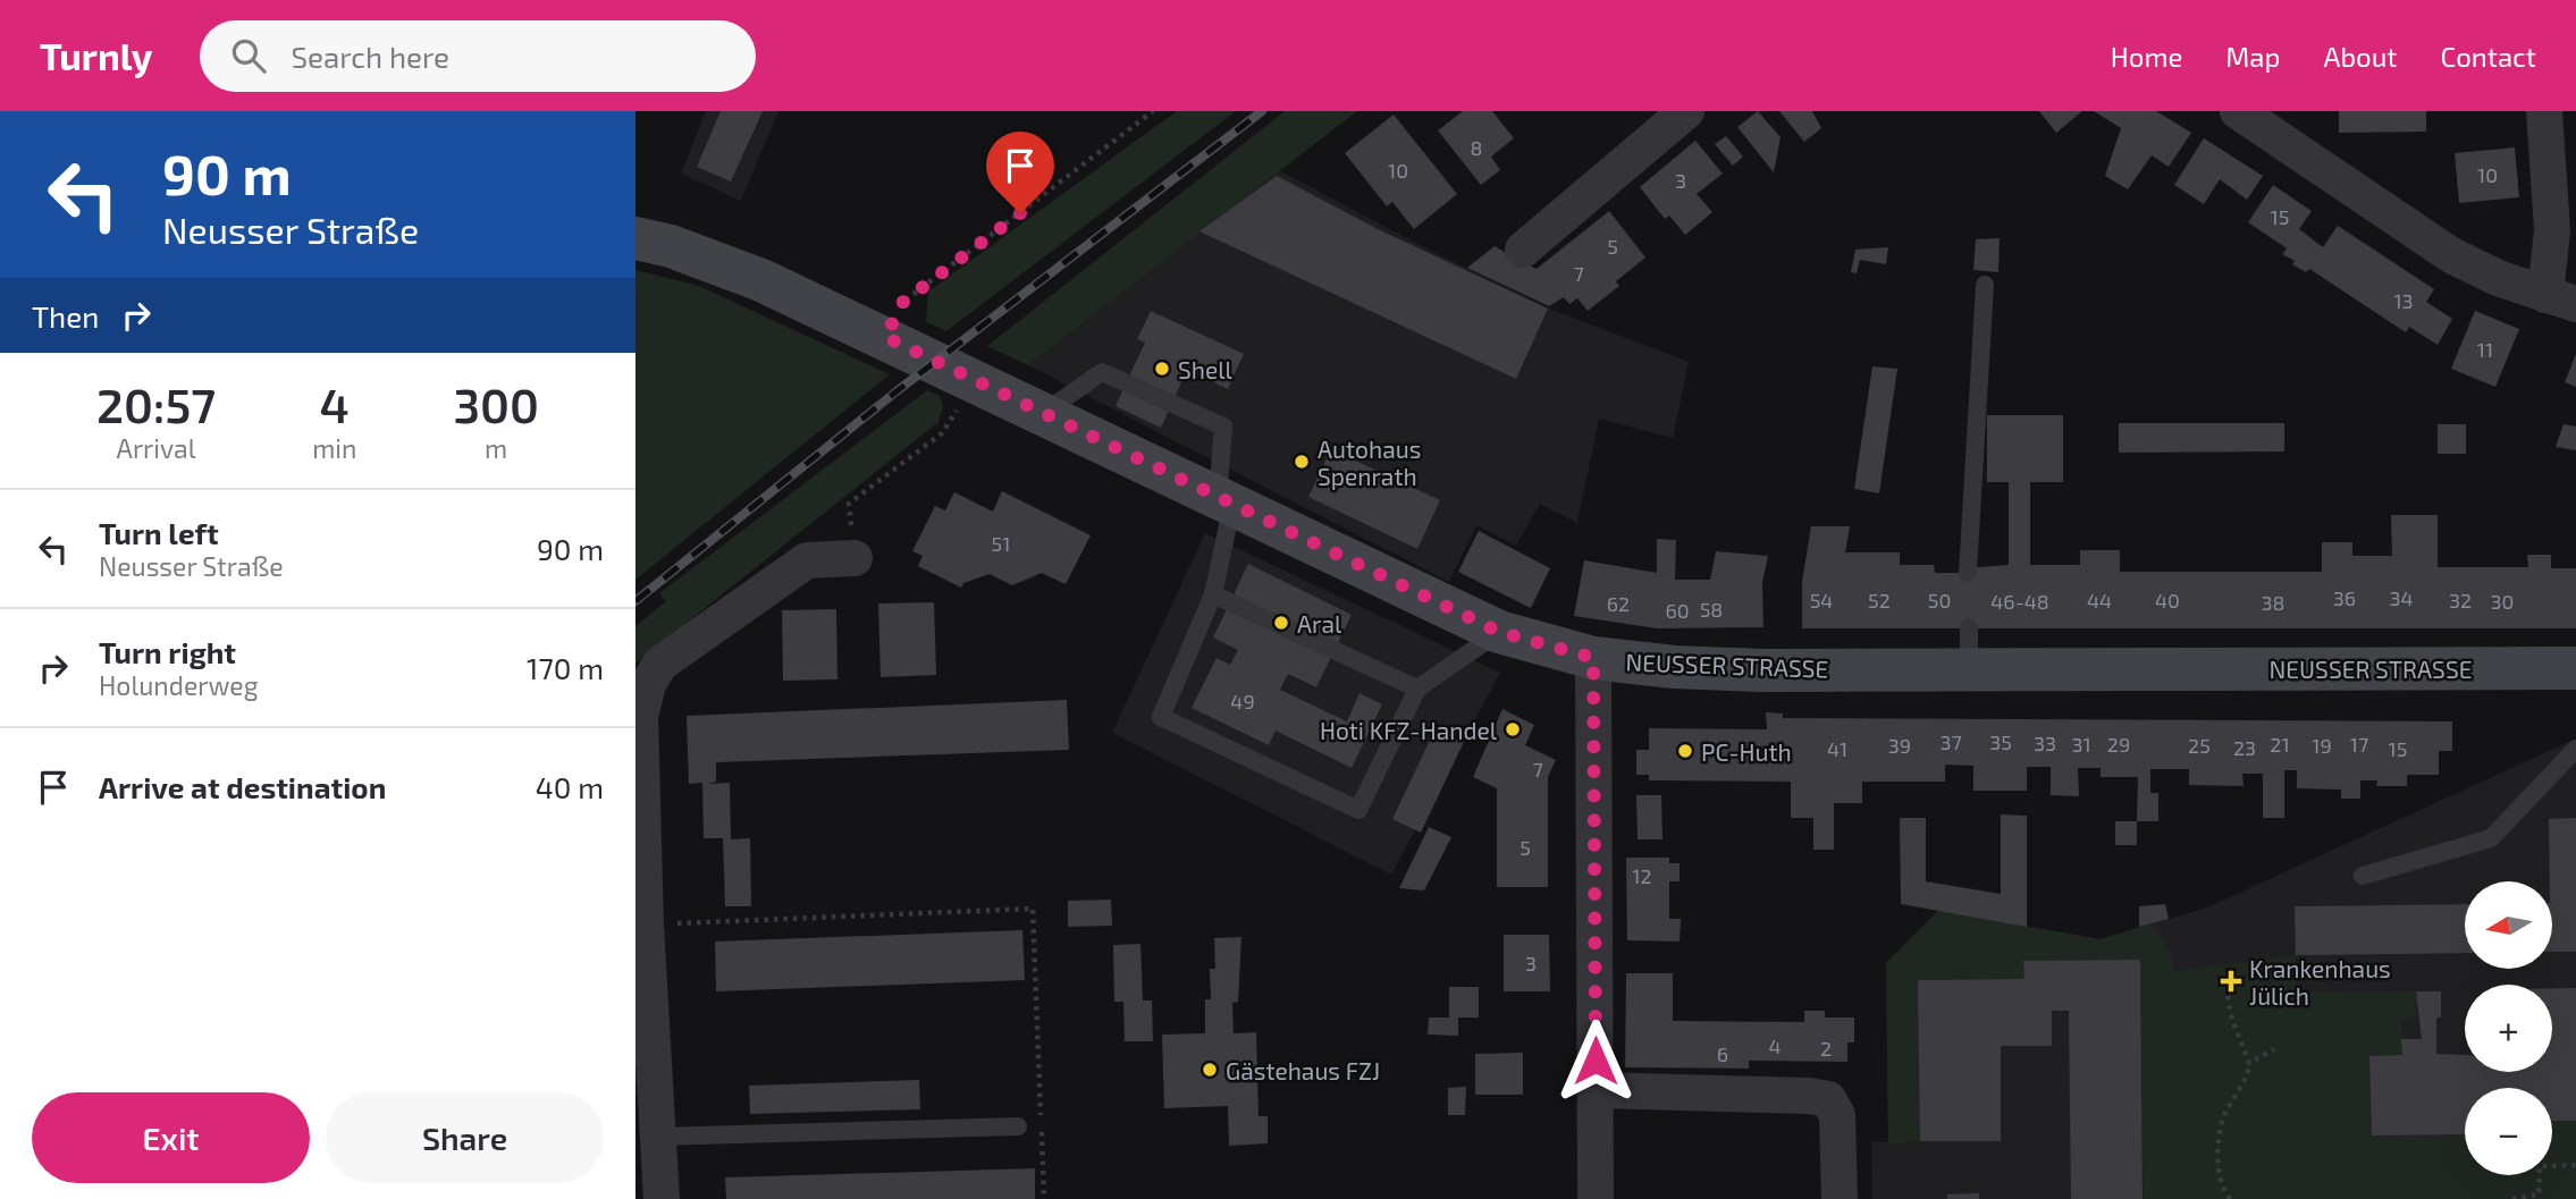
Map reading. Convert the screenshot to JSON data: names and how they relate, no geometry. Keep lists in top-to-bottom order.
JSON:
{
  "streets": {
    "main road": ["NEUSSER STRASSE"]
  },
  "places": {
    "other": [
      "Shell",
      "Autohaus Spenrath",
      "Aral",
      "Hoti KFZ-Handel",
      "PC-Huth",
      "Gästehaus FZJ"
    ],
    "health": ["Krankenhaus Jülich"]
  },
  "house_numbers": [
    "8",
    "10",
    "10",
    "3",
    "15",
    "5",
    "7",
    "13",
    "11",
    "51",
    "36",
    "34",
    "54",
    "52",
    "50",
    "44",
    "40",
    "32",
    "46-48",
    "30",
    "38",
    "62",
    "58",
    "60",
    "49",
    "37",
    "35",
    "33",
    "31",
    "29",
    "21",
    "17",
    "39",
    "25",
    "19",
    "23",
    "41",
    "15",
    "7",
    "5",
    "12",
    "3",
    "4",
    "2",
    "6"
  ],
  "north": "left",
  "page": {
    "header": "Turnly",
    "search": "Search here",
    "nav": [
      "Home",
      "Map",
      "About",
      "Contact"
    ],
    "turn": ["90 m", "Neusser Straße"],
    "then": "Then",
    "eta": [
      "20:57",
      "Arrival",
      "4",
      "min",
      "300",
      "m"
    ],
    "list": [
      {
        "name": "Turn left",
        "note": "Neusser Straße",
        "value": "90 m"
      },
      {
        "name": "Turn right",
        "note": "Holunderweg",
        "value": "170 m"
      },
      {
        "name": "Arrive at destination",
        "value": "40 m"
      }
    ],
    "map_buttons": ["+", "−"],
    "buttons": ["Exit", "Share"]
  }
}
